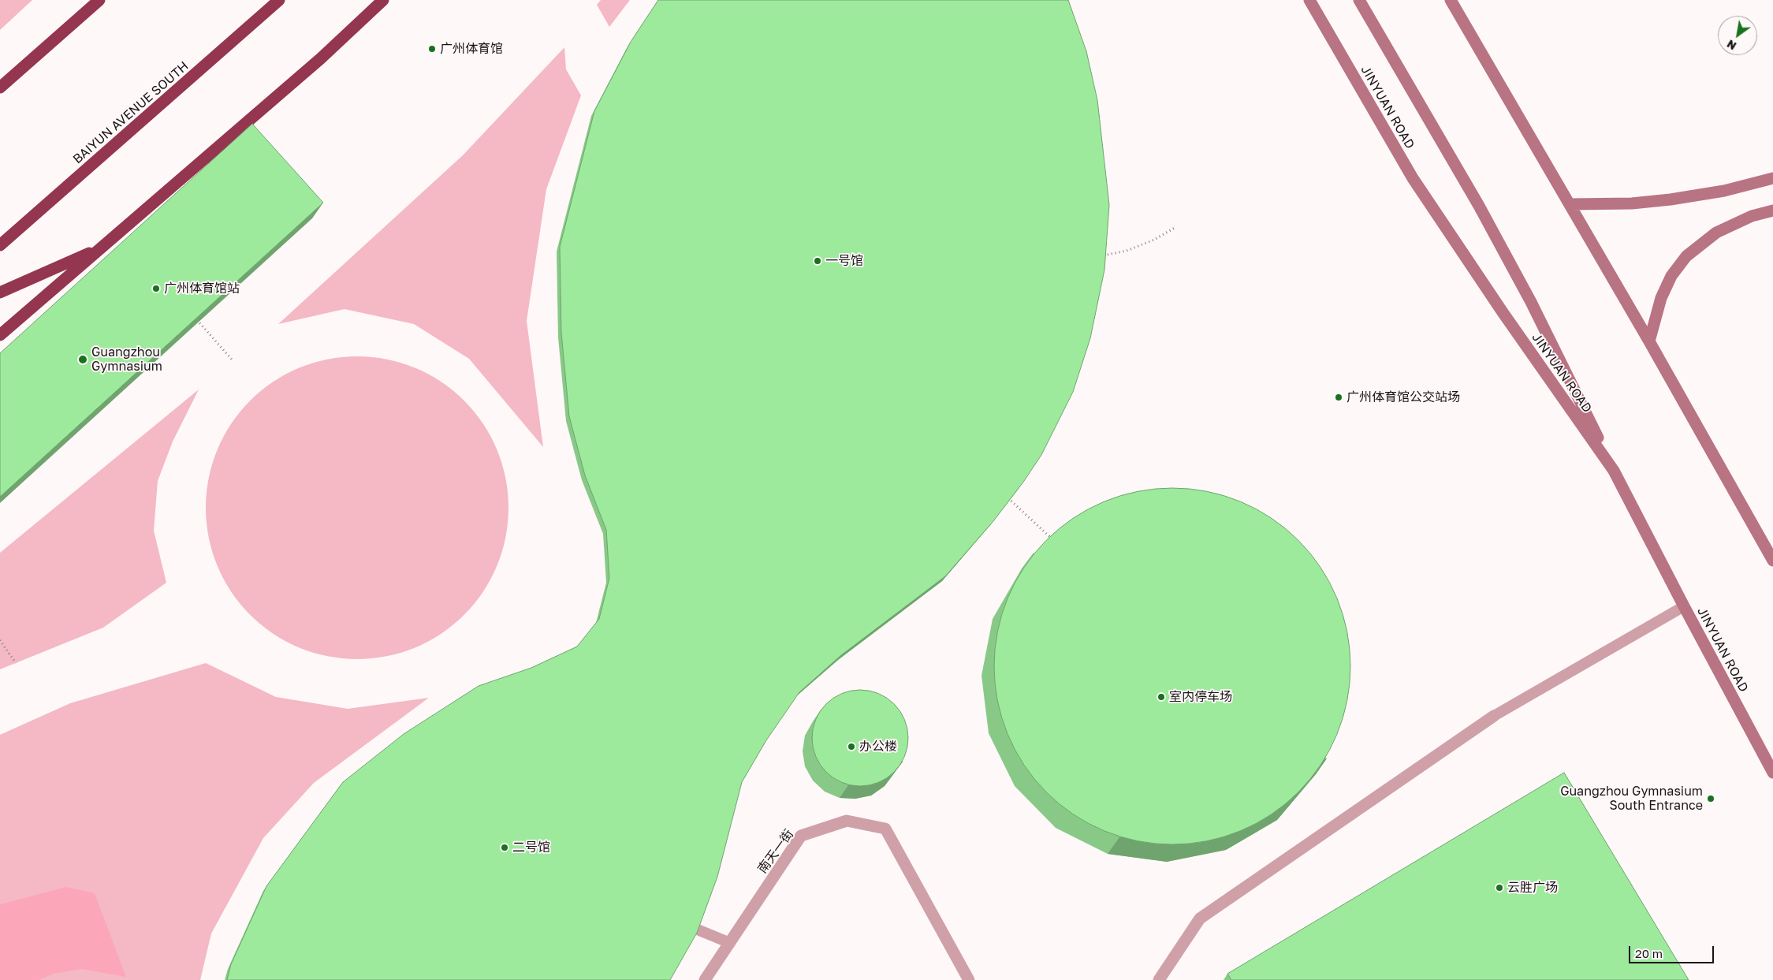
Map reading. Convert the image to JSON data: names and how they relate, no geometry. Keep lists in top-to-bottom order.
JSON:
{
  "streets": {
    "highway": ["BAIYUN AVENUE SOUTH"],
    "main road": ["JINYUAN ROAD"],
    "street": ["南天一街"]
  },
  "places": [
    "广州体育馆",
    "一号馆",
    "广州体育馆站",
    "Guangzhou Gymnasium",
    "广州体育馆公交站场",
    "室内停车场",
    "办公楼",
    "Guangzhou Gymnasium South Entrance",
    "二号馆",
    "云胜广场"
  ],
  "scale_bar": "20 m",
  "north": "bottom left"
}
